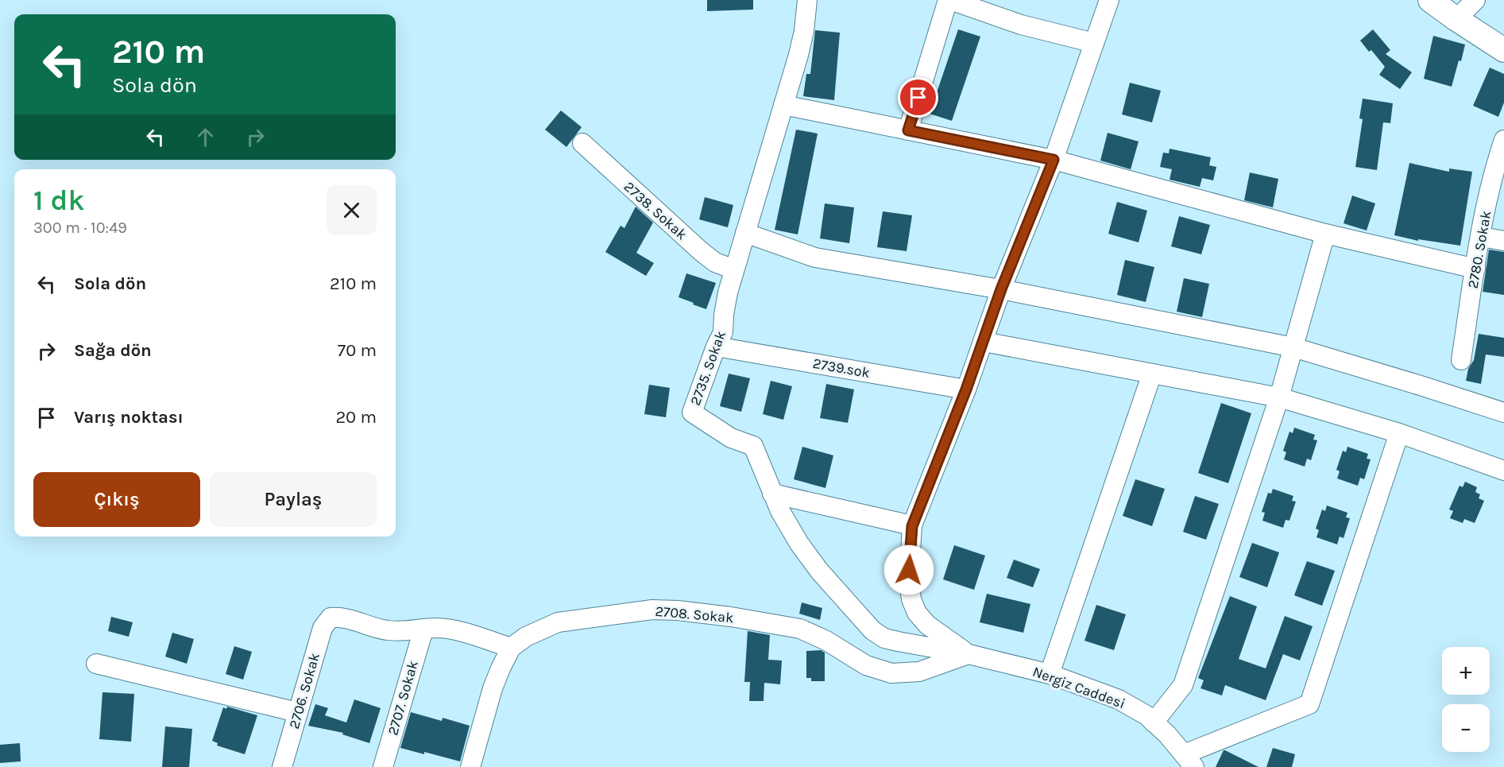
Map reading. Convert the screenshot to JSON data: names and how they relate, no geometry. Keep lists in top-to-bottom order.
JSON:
{
  "streets": {
    "street": [
      "2738. Sokak",
      "2780. Sokak",
      "2735. Sokak",
      "2739.sok",
      "2708. Sokak",
      "Nergiz Caddesi",
      "2706. Sokak",
      "2707. Sokak"
    ]
  },
  "crossings": [
    ["2738. Sokak", "2735. Sokak"],
    ["2735. Sokak", "2739.sok"],
    ["2735. Sokak", "2708. Sokak"],
    ["2735. Sokak", "Nergiz Caddesi"],
    ["2708. Sokak", "Nergiz Caddesi"],
    ["2706. Sokak", "2707. Sokak"]
  ],
  "page": {
    "turn": ["210 m", "Sola dön"],
    "heading": ["1 dk", "300 m · 10:49"],
    "list": [
      {
        "name": "Sola dön",
        "value": "210 m"
      },
      {
        "name": "Sağa dön",
        "value": "70 m"
      },
      {
        "name": "Varış noktası",
        "value": "20 m"
      }
    ],
    "buttons": ["Çıkış", "Paylaş"],
    "map_buttons": ["+", "−"]
  }
}
